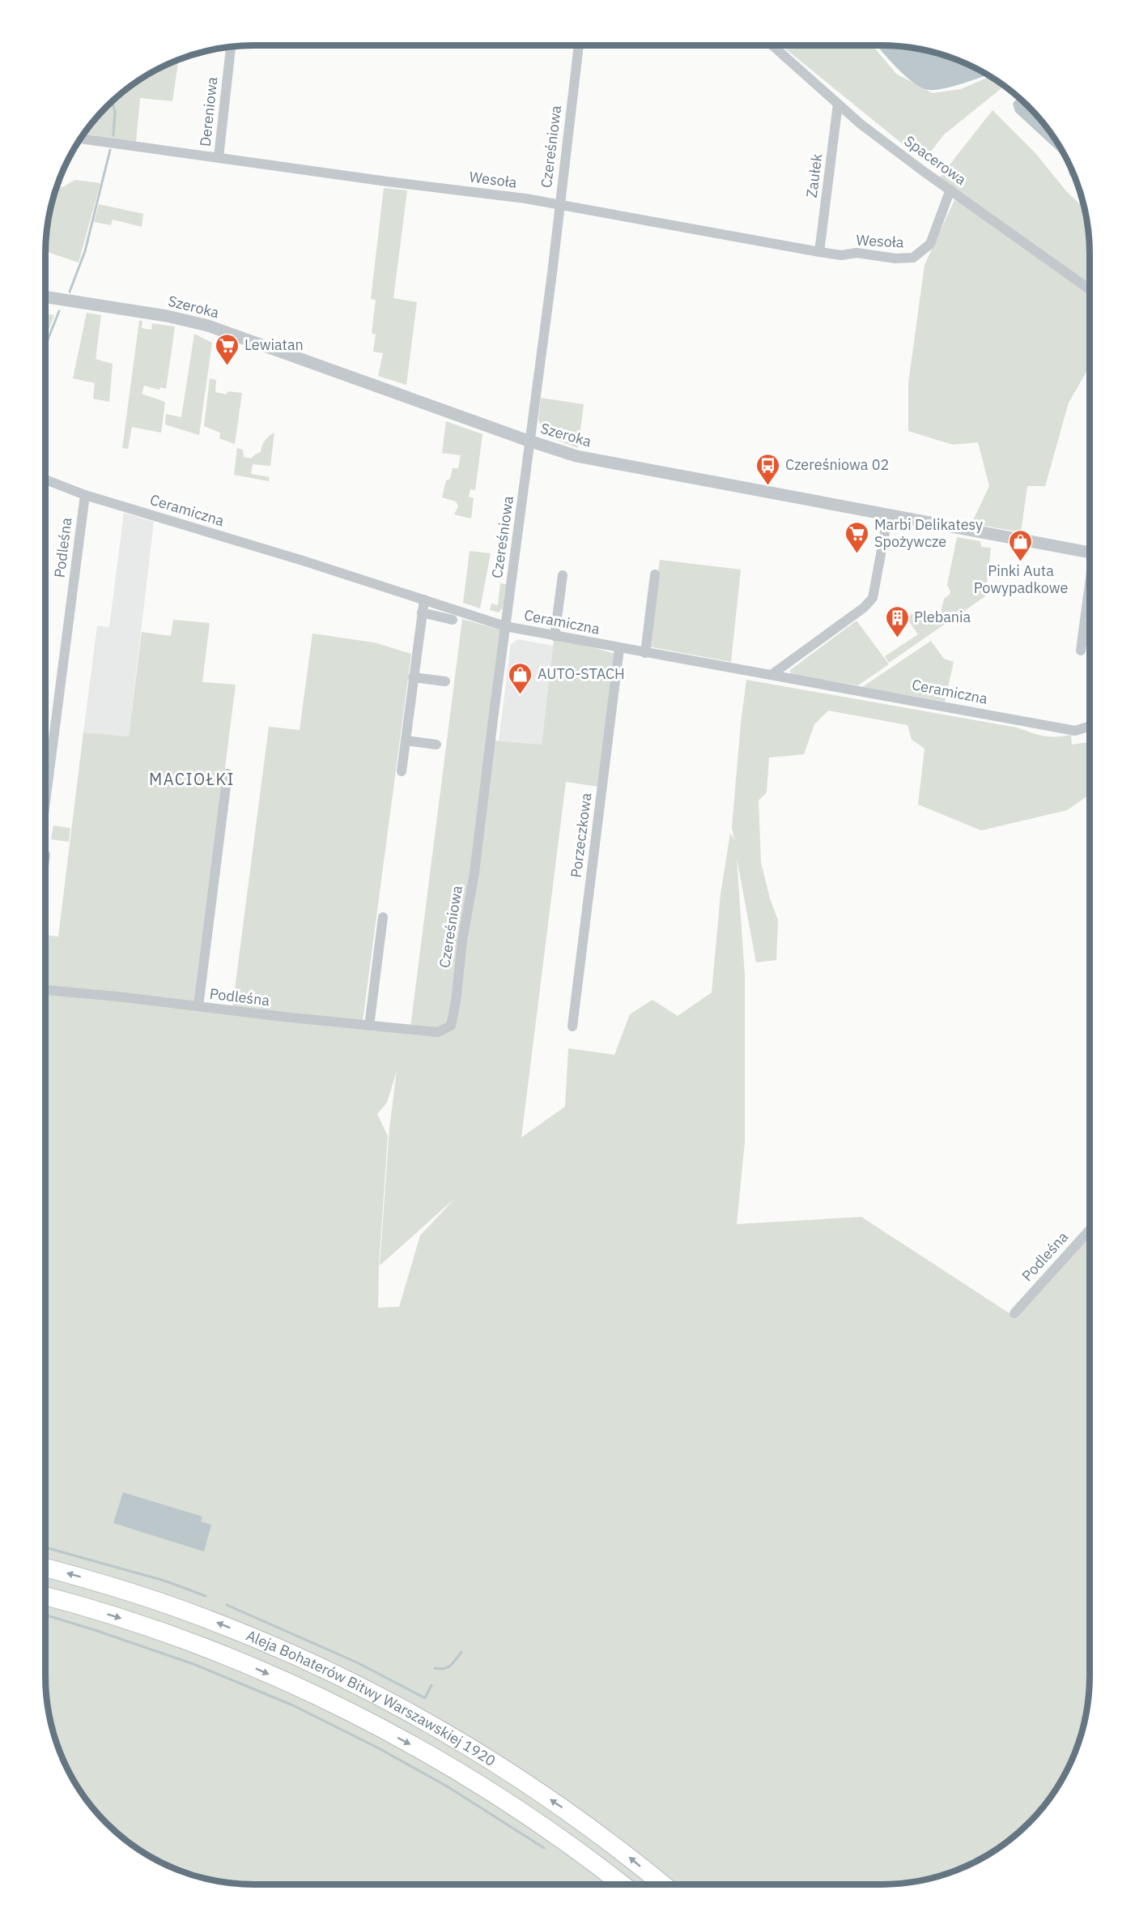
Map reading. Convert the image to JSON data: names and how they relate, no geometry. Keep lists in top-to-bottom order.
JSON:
{
  "streets": {
    "highway": ["Aleja Bohaterów Bitwy Warszawskiej 1920"],
    "street": [
      "Dereniowa",
      "Czereśniowa",
      "Spacerowa",
      "Zaułek",
      "Wesoła",
      "Szeroka",
      "Ceramiczna",
      "Podleśna",
      "Porzeczkowa"
    ]
  },
  "crossings": [
    ["Dereniowa", "Wesoła"],
    ["Czereśniowa", "Wesoła"],
    ["Czereśniowa", "Szeroka"],
    ["Czereśniowa", "Ceramiczna"],
    ["Czereśniowa", "Podleśna"],
    ["Spacerowa", "Zaułek"],
    ["Spacerowa", "Wesoła"],
    ["Zaułek", "Wesoła"],
    ["Ceramiczna", "Podleśna"],
    ["Ceramiczna", "Porzeczkowa"]
  ],
  "districts": ["MACIOŁKI"],
  "places": {
    "supermarket": ["Lewiatan", "Marbi Delikatesy Spożywcze"],
    "bus stop": ["Czereśniowa 02"],
    "shop": ["Pinki Auta Powypadkowe", "AUTO-STACH"],
    "building": ["Plebania"]
  }
}
